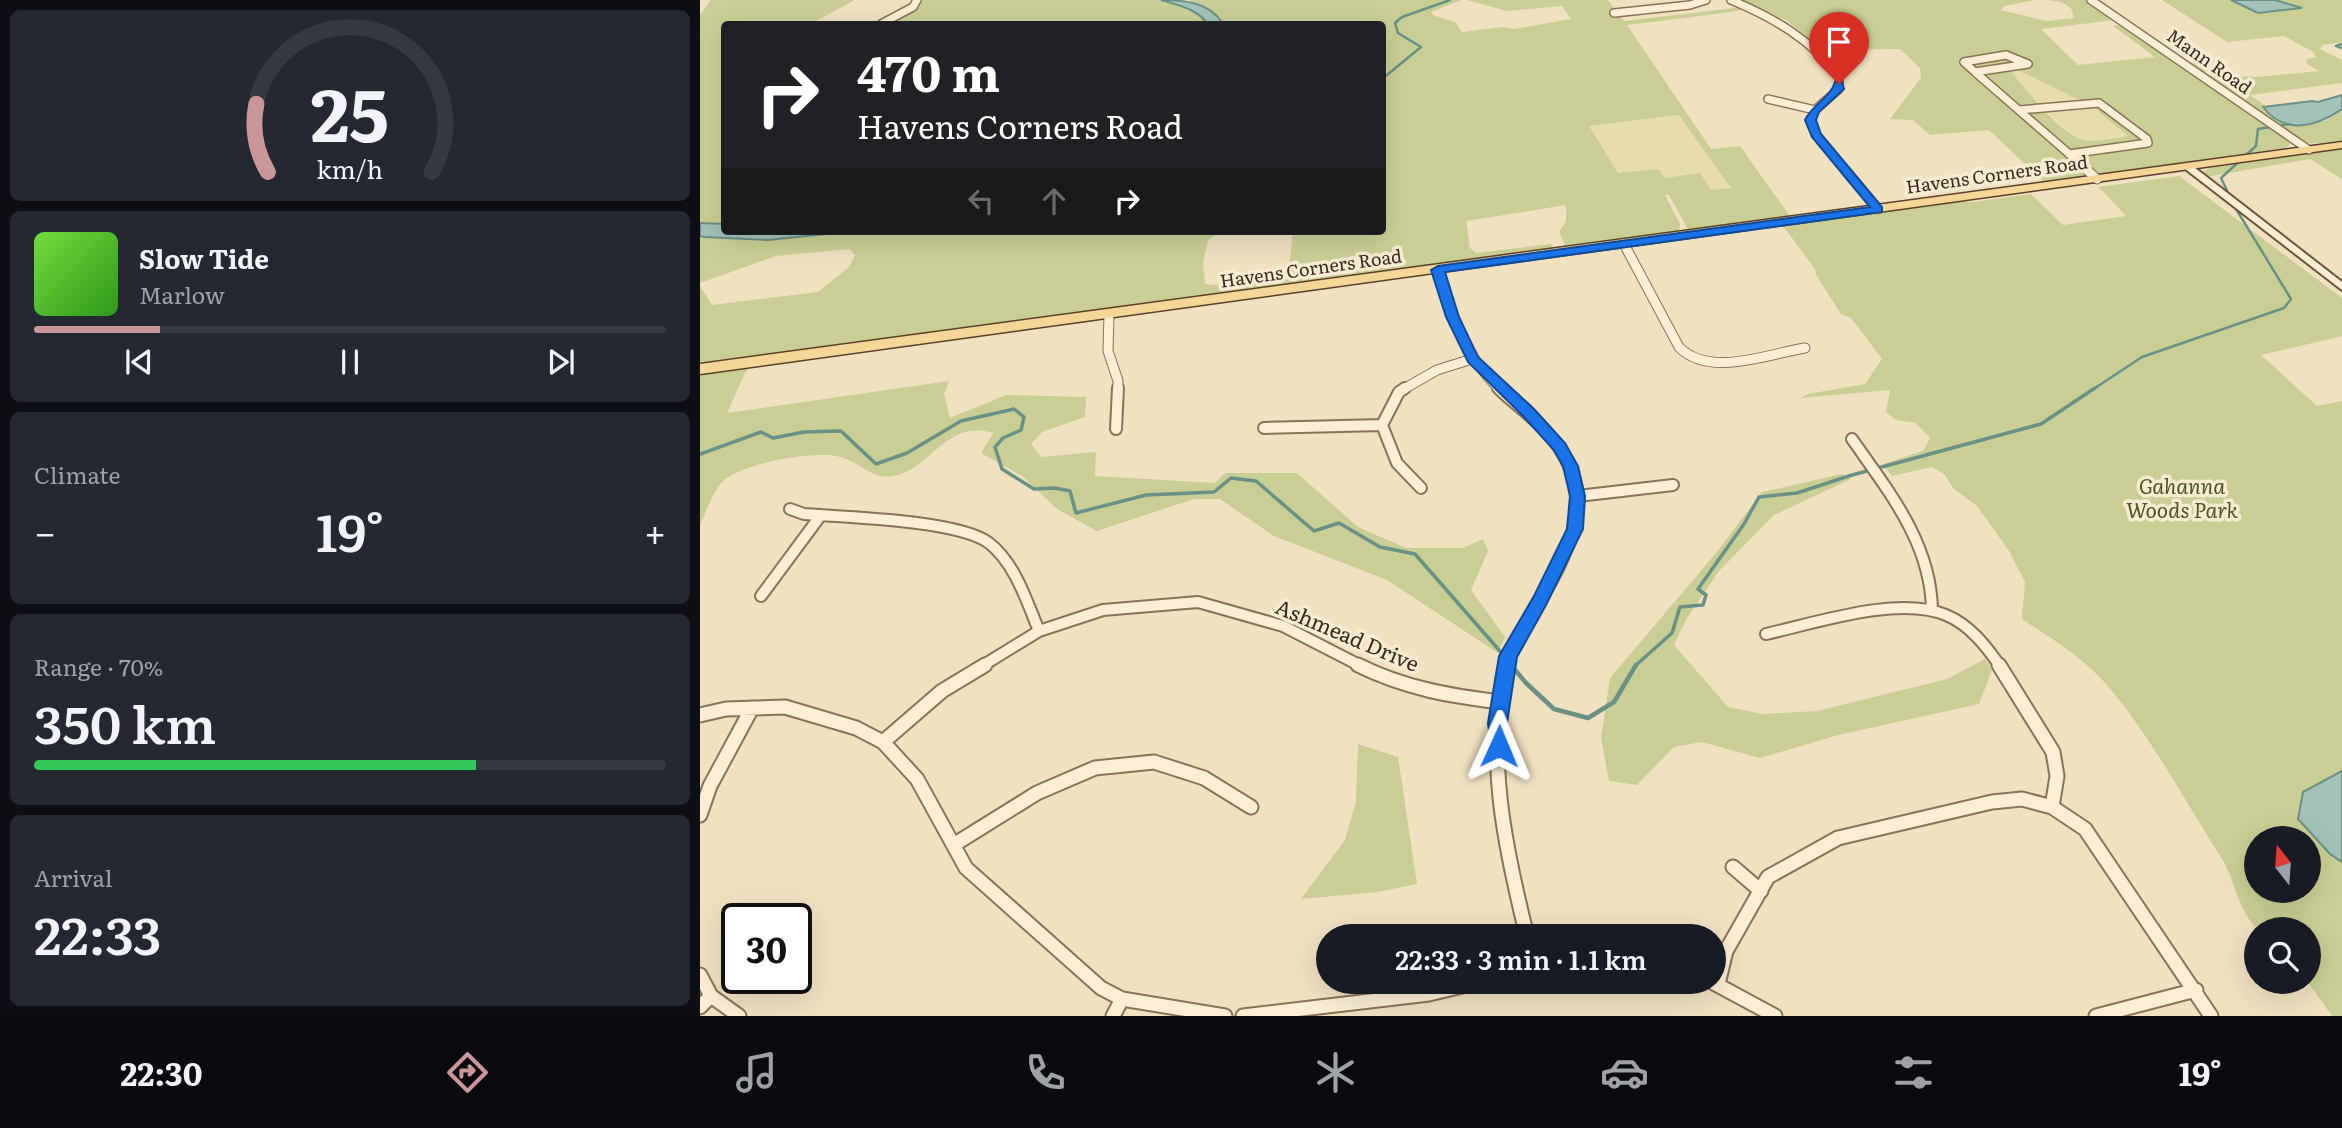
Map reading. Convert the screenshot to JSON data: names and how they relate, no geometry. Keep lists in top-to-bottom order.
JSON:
{
  "streets": {
    "main road": ["Havens Corners Road"],
    "street": ["Mann Road", "Ashmead Drive"]
  },
  "crossings": [
    ["Mann Road", "Havens Corners Road"]
  ],
  "parks": ["Gahanna Woods Park"],
  "north": "top",
  "page": {
    "turn": ["470 m", "Havens Corners Road"],
    "song": ["Slow Tide", "Marlow"],
    "tile": [
      "Climate",
      ["Range · 70%", "350 km"],
      ["Arrival", "22:33"]
    ],
    "heat": ["−", "19°", "+"],
    "limit": "30",
    "trip": "22:33 · 3 min · 1.1 km",
    "tabs": ["22:30", "19°"],
    "gauge": ["25", "km/h"]
  }
}
